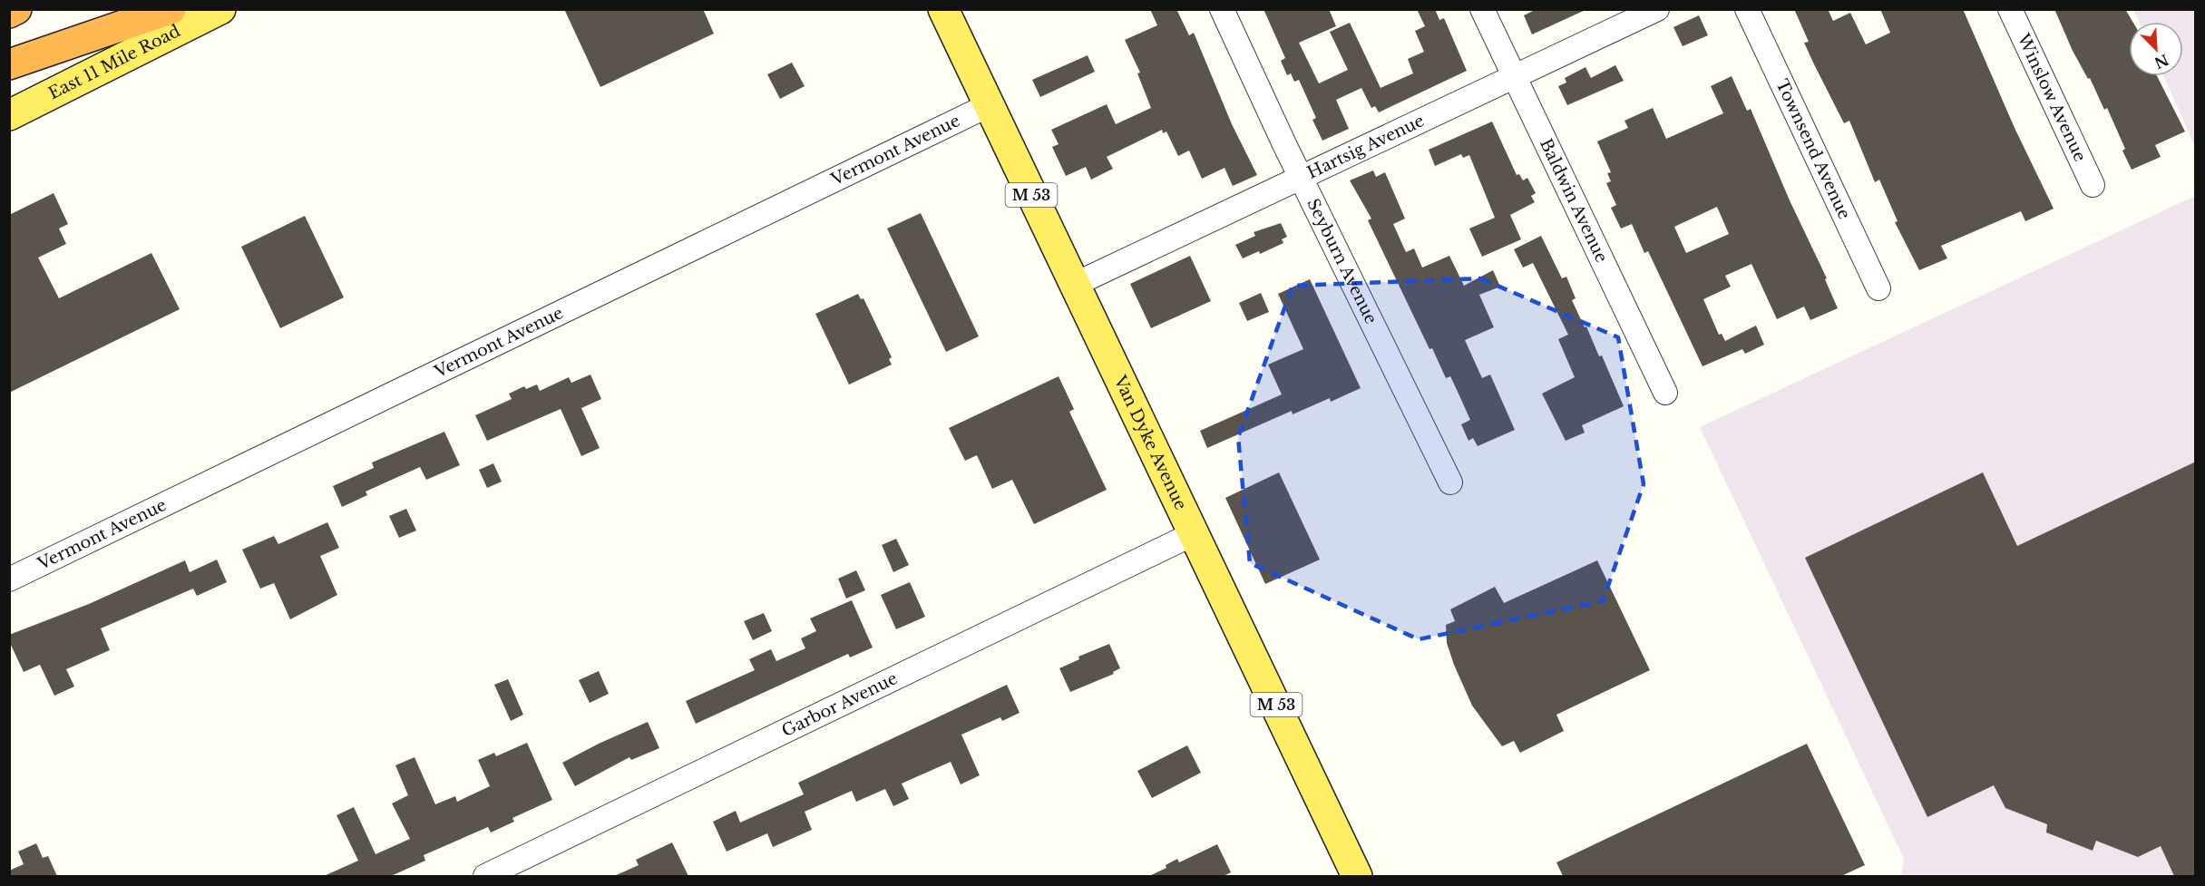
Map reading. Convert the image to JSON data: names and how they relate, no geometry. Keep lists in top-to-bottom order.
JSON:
{
  "streets": {
    "main road": ["East 11 Mile Road", "M 53", "Van Dyke Avenue"],
    "street": [
      "Winslow Avenue",
      "Hartsig Avenue",
      "Townsend Avenue",
      "Vermont Avenue",
      "Baldwin Avenue",
      "Seyburn Avenue",
      "Garbor Avenue"
    ]
  },
  "crossings": [
    ["Hartsig Avenue", "Baldwin Avenue"],
    ["Hartsig Avenue", "Seyburn Avenue"],
    ["Hartsig Avenue", "Van Dyke Avenue"],
    ["Vermont Avenue", "Van Dyke Avenue"],
    ["Van Dyke Avenue", "Garbor Avenue"]
  ],
  "north": "bottom right"
}
